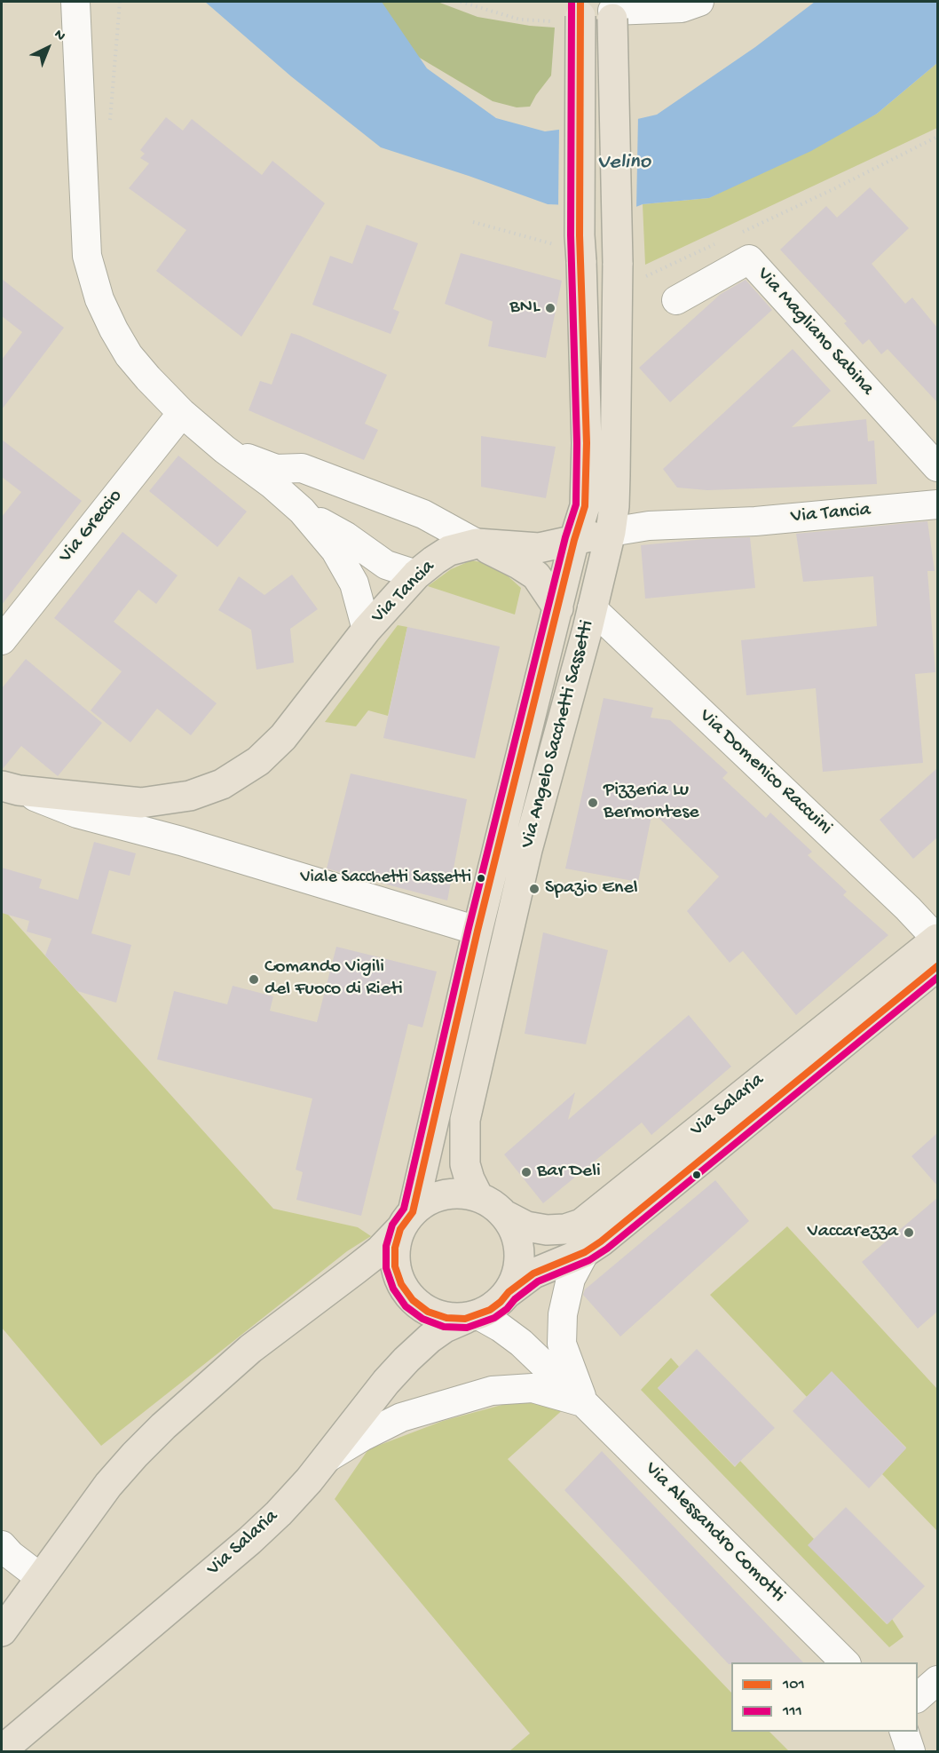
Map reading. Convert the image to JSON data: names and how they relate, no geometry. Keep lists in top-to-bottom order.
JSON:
{
  "streets": {
    "main road": ["Via Tancia", "Via Angelo Sacchetti Sassetti", "Via Salaria"],
    "street": [
      "Via Magliano Sabina",
      "Via Greccio",
      "Via Domenico Raccuini",
      "Via Alessandro Comotti"
    ]
  },
  "crossings": [
    ["Via Tancia", "Via Angelo Sacchetti Sassetti"],
    ["Via Angelo Sacchetti Sassetti", "Via Domenico Raccuini"],
    ["Via Angelo Sacchetti Sassetti", "Via Salaria"],
    ["Via Angelo Sacchetti Sassetti", "Via Alessandro Comotti"],
    ["Via Domenico Raccuini", "Via Salaria"],
    ["Via Salaria", "Via Alessandro Comotti"]
  ],
  "water": ["Velino"],
  "places": [
    "BNL",
    "Pizzeria Lu Bermontese",
    "Viale Sacchetti Sassetti",
    "Spazio Enel",
    "Comando Vigili del Fuoco di Rieti",
    "Bar Deli",
    "Vaccarezza"
  ],
  "lines": ["transit line 101", "transit line 111"],
  "legend": ["101", "111"],
  "north": "top right"
}
